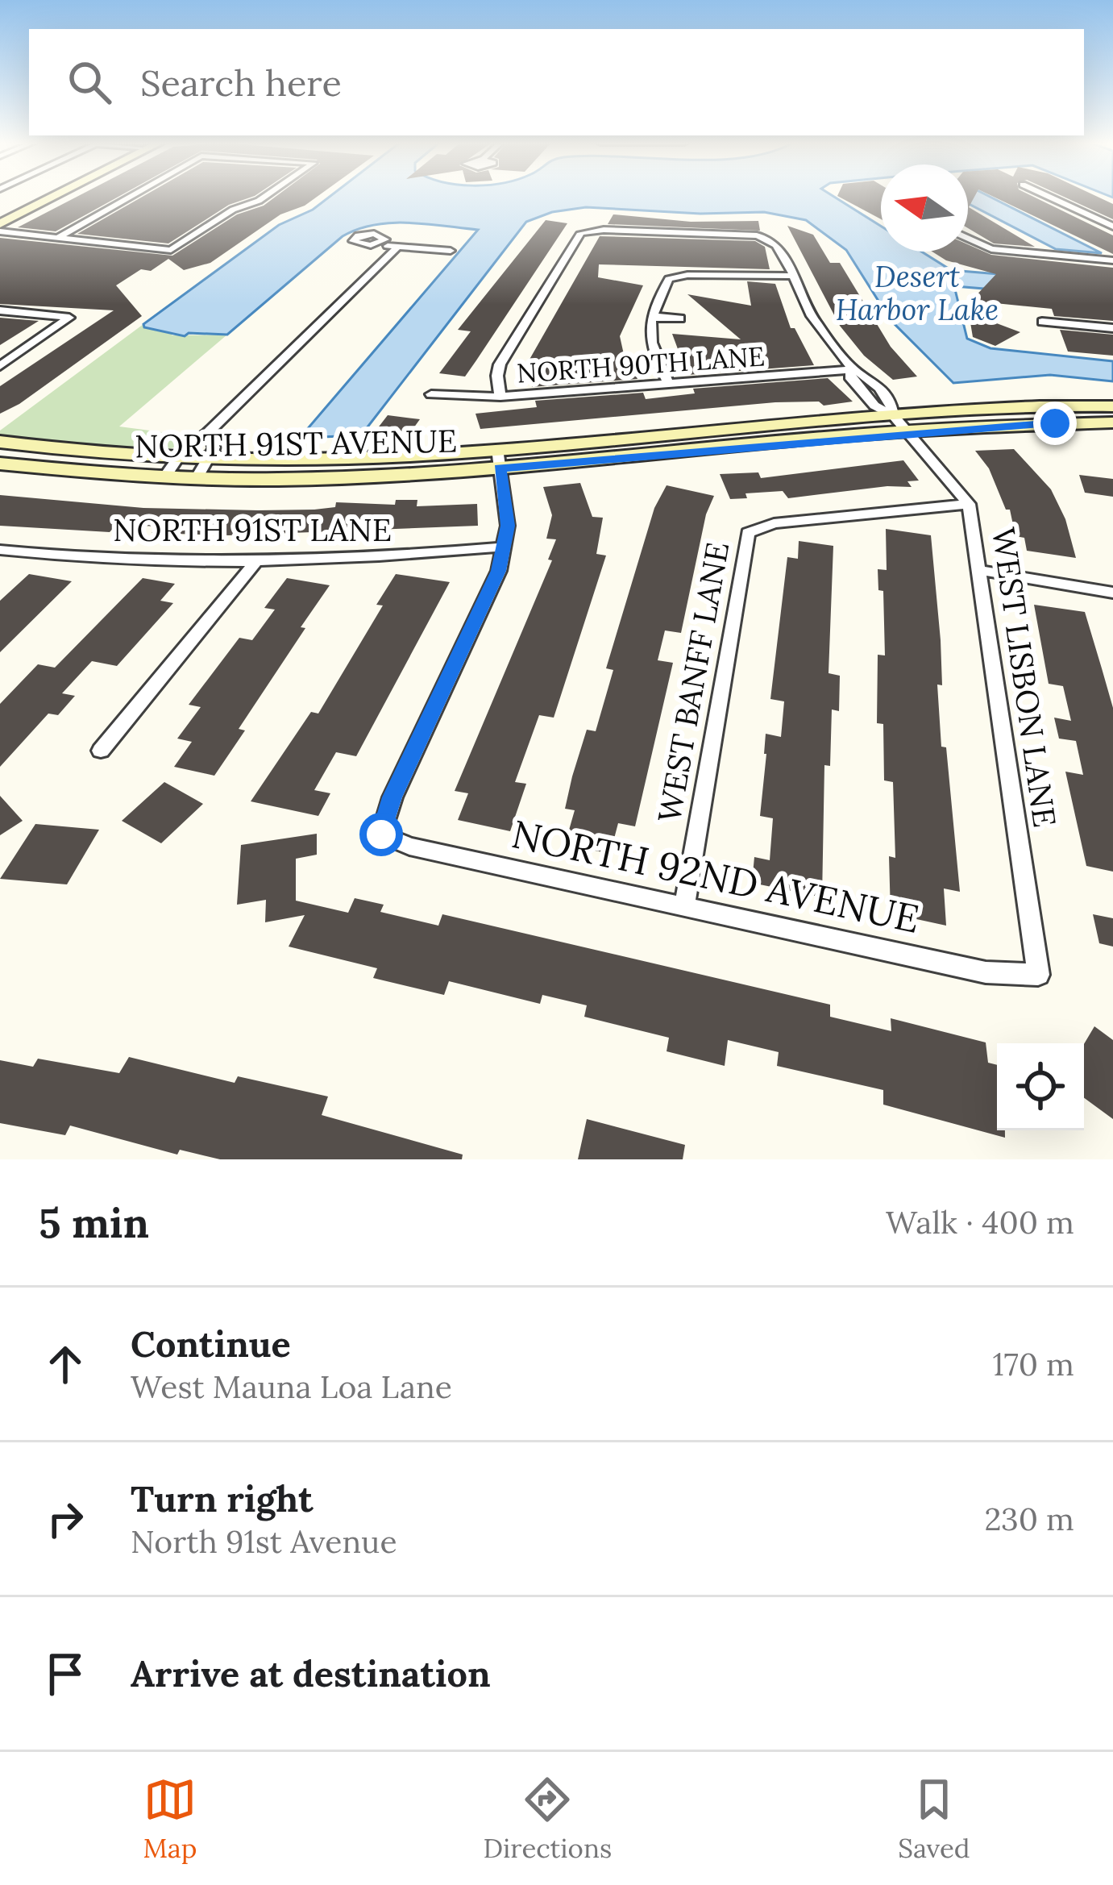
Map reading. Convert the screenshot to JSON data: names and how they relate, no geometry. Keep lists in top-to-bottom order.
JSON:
{
  "streets": {
    "main road": ["NORTH 91ST AVENUE"],
    "street": [
      "NORTH 90TH LANE",
      "NORTH 91ST LANE",
      "WEST LISBON LANE",
      "WEST BANFF LANE",
      "NORTH 92ND AVENUE"
    ]
  },
  "crossings": [
    ["NORTH 90TH LANE", "WEST LISBON LANE"],
    ["NORTH 91ST AVENUE", "WEST LISBON LANE"],
    ["NORTH 91ST LANE", "NORTH 92ND AVENUE"],
    ["WEST LISBON LANE", "WEST BANFF LANE"],
    ["WEST LISBON LANE", "NORTH 92ND AVENUE"],
    ["WEST BANFF LANE", "NORTH 92ND AVENUE"]
  ],
  "water": ["Desert Harbor Lake"],
  "north": "left",
  "page": {
    "search": "Search here",
    "heading": ["5 min", "Walk · 400 m"],
    "list": [
      ["Continue", "West Mauna Loa Lane", "170 m"],
      ["Turn right", "North 91st Avenue", "230 m"],
      "Arrive at destination"
    ],
    "nav": ["Map", "Directions", "Saved"]
  }
}
